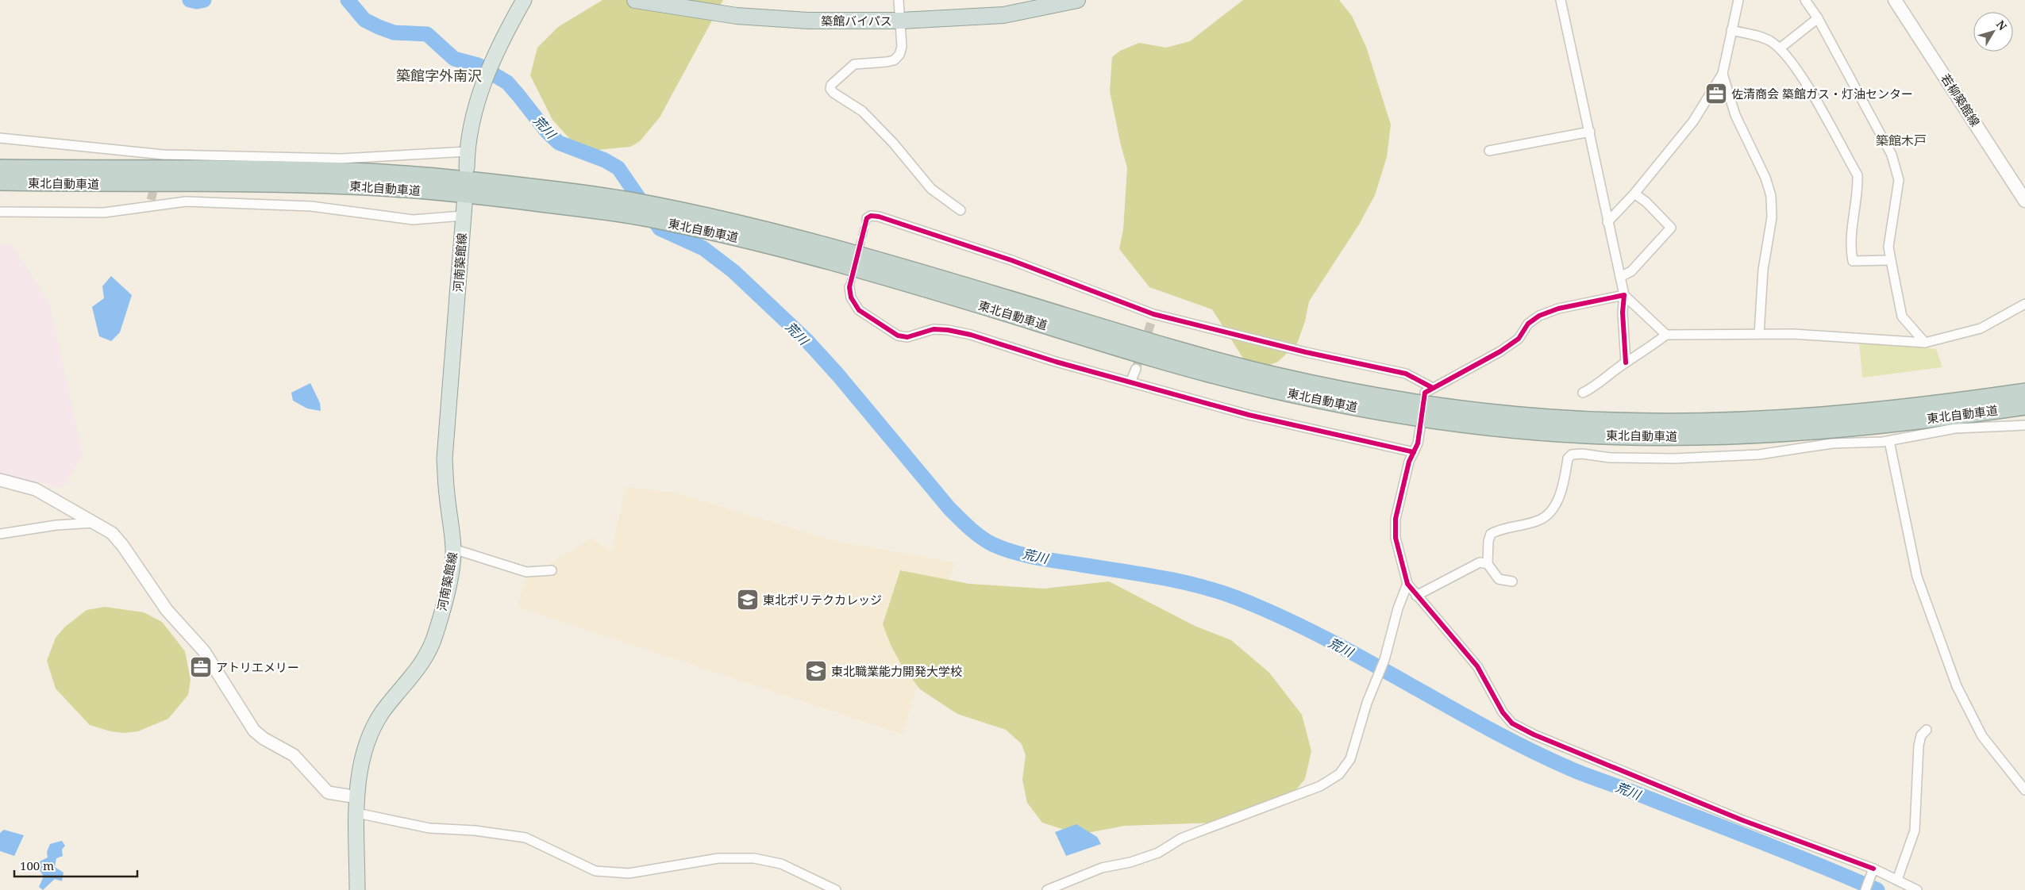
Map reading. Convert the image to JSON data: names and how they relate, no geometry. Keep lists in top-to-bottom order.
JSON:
{
  "streets": {
    "highway": ["築館バイパス", "東北自動車道"],
    "main road": ["若柳築館線", "河南築館線"]
  },
  "districts": ["築館字外南沢", "築館木戸"],
  "water": ["荒川"],
  "places": {
    "office": ["佐清商会 築館ガス・灯油センター", "アトリエメリー"],
    "school or university": ["東北ポリテクカレッジ", "東北職業能力開発大学校"]
  },
  "scale_bar": "100 m",
  "north": "top right"
}
